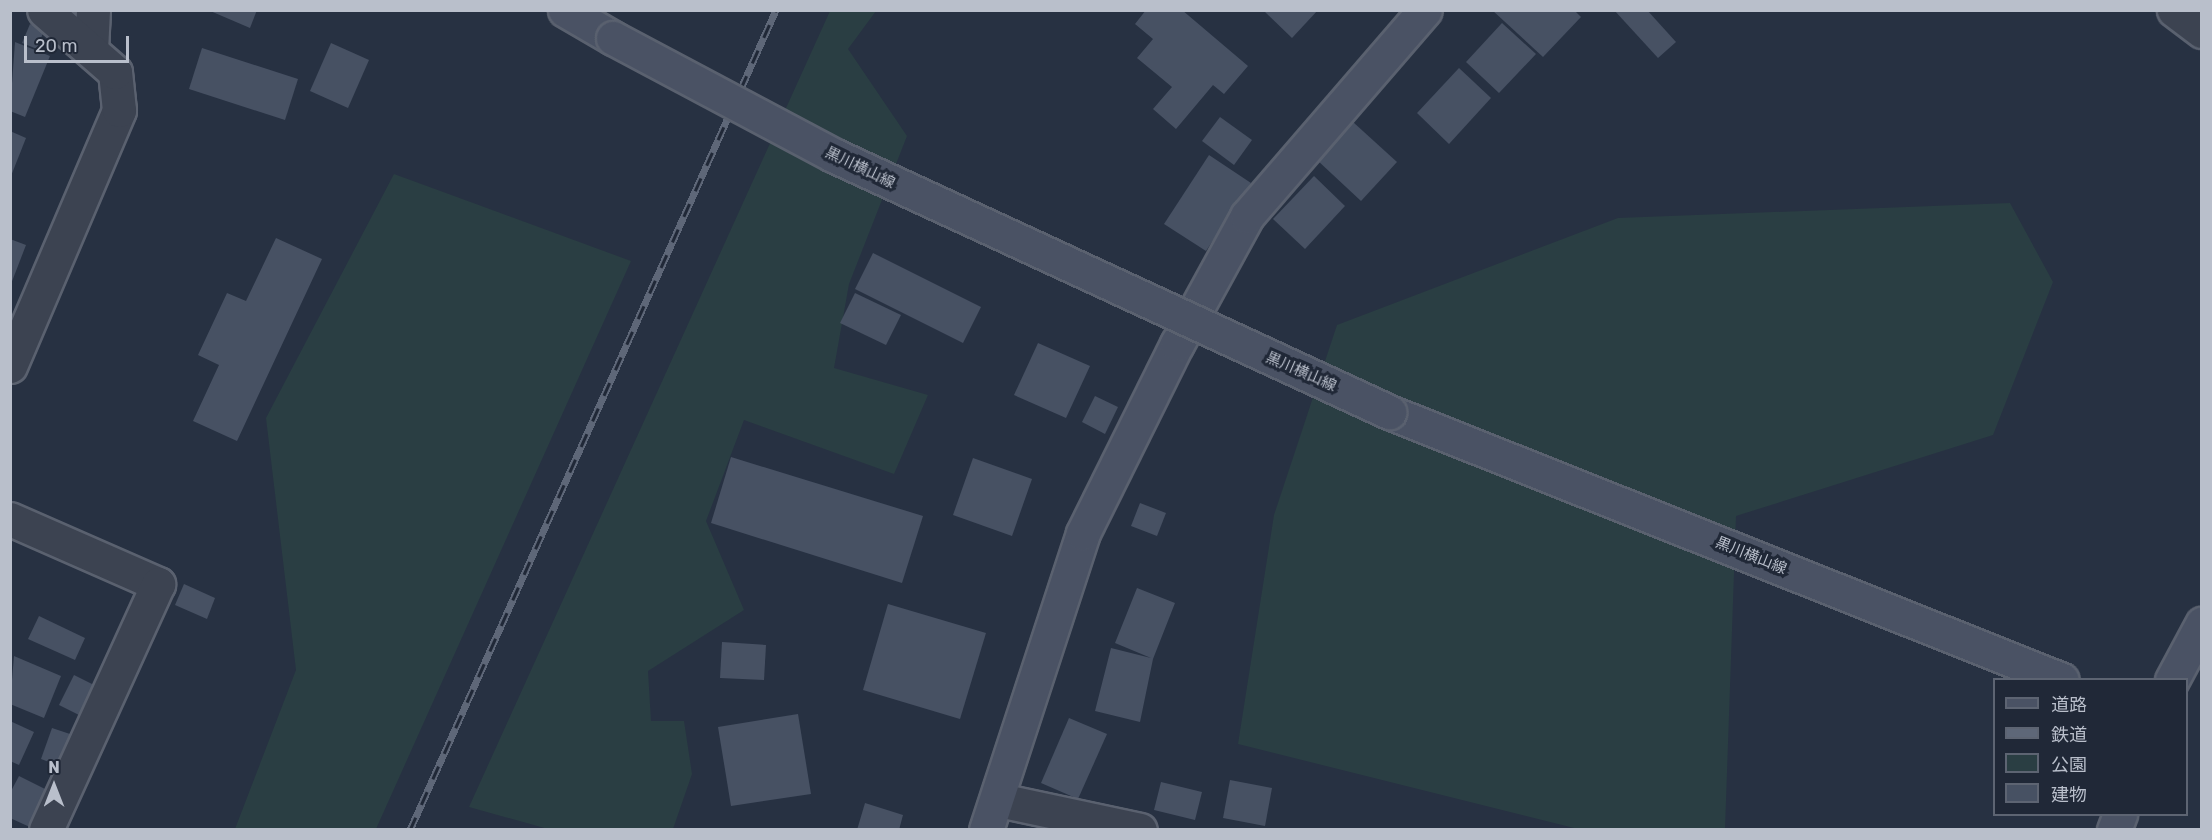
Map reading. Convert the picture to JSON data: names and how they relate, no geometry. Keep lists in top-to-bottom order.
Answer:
{
  "streets": {
    "main road": ["黒川横山線"]
  },
  "legend": [
    "道路",
    "鉄道",
    "公園",
    "建物"
  ],
  "scale_bar": "20 m",
  "north": "top"
}
